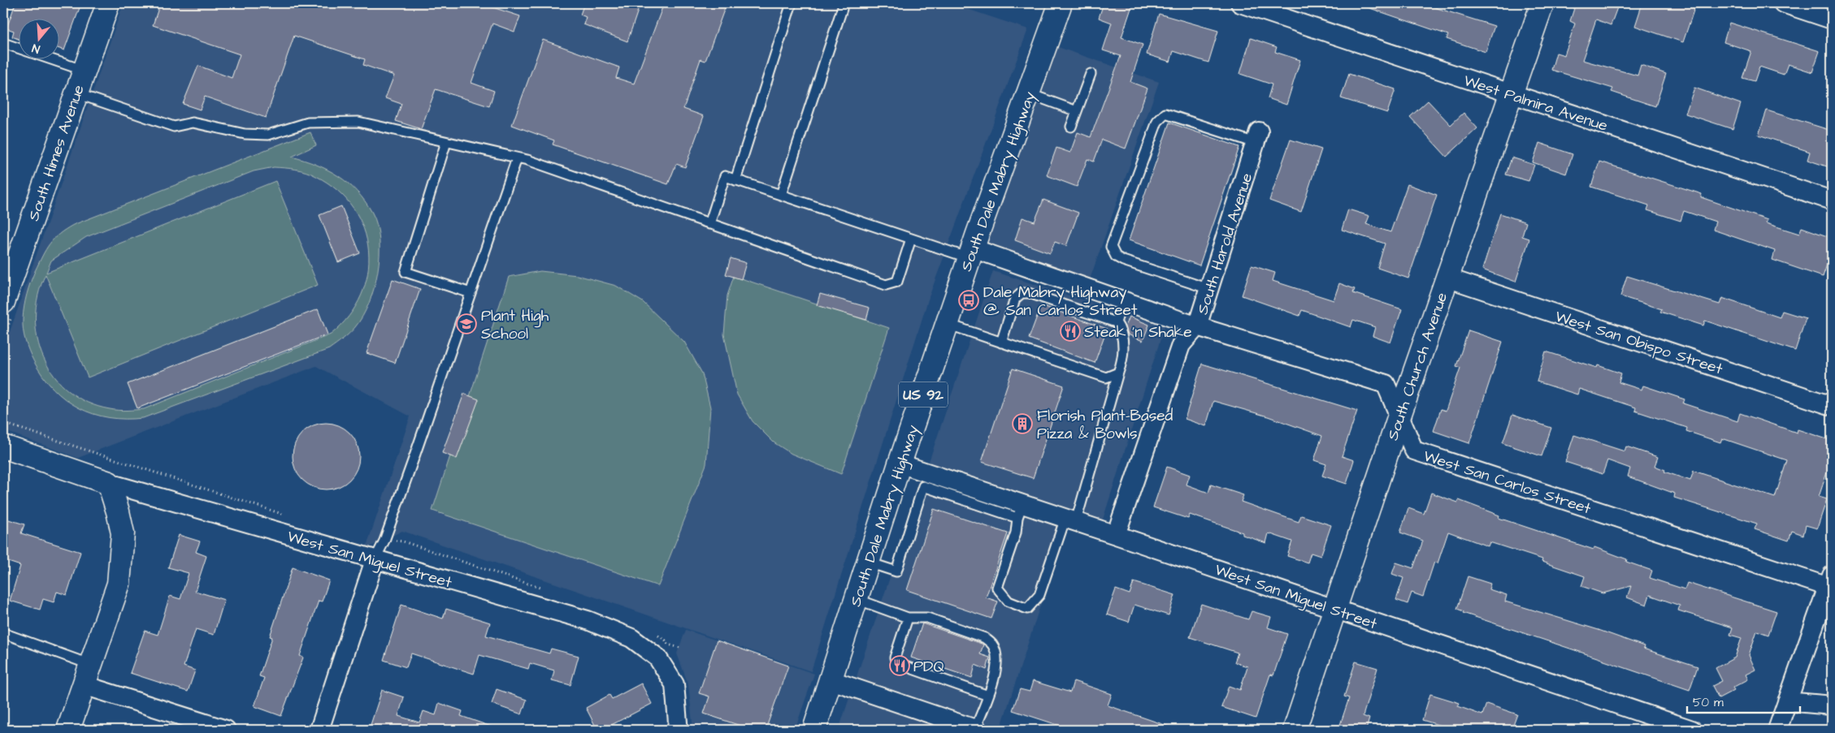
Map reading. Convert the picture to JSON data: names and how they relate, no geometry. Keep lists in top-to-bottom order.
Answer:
{
  "streets": {
    "street": [
      "West Palmira Avenue",
      "South Himes Avenue",
      "South Dale Mabry Highway",
      "South Harold Avenue",
      "West San Obispo Street",
      "South Church Avenue",
      "US 92",
      "West San Carlos Street",
      "West San Miguel Street"
    ]
  },
  "crossings": [
    ["West Palmira Avenue", "South Church Avenue"],
    ["South Dale Mabry Highway", "West San Carlos Street"],
    ["South Dale Mabry Highway", "West San Miguel Street"],
    ["South Harold Avenue", "West San Carlos Street"],
    ["South Harold Avenue", "West San Miguel Street"],
    ["West San Obispo Street", "South Church Avenue"],
    ["South Church Avenue", "West San Carlos Street"],
    ["South Church Avenue", "West San Miguel Street"]
  ],
  "places": {
    "bus stop": ["Dale Mabry Highway @ San Carlos Street"],
    "school or university": ["Plant High School"],
    "restaurant": ["Steak 'n Shake", "PDQ"],
    "building": ["Florish Plant-Based Pizza & Bowls"]
  },
  "scale_bar": "50 m",
  "north": "bottom"
}
